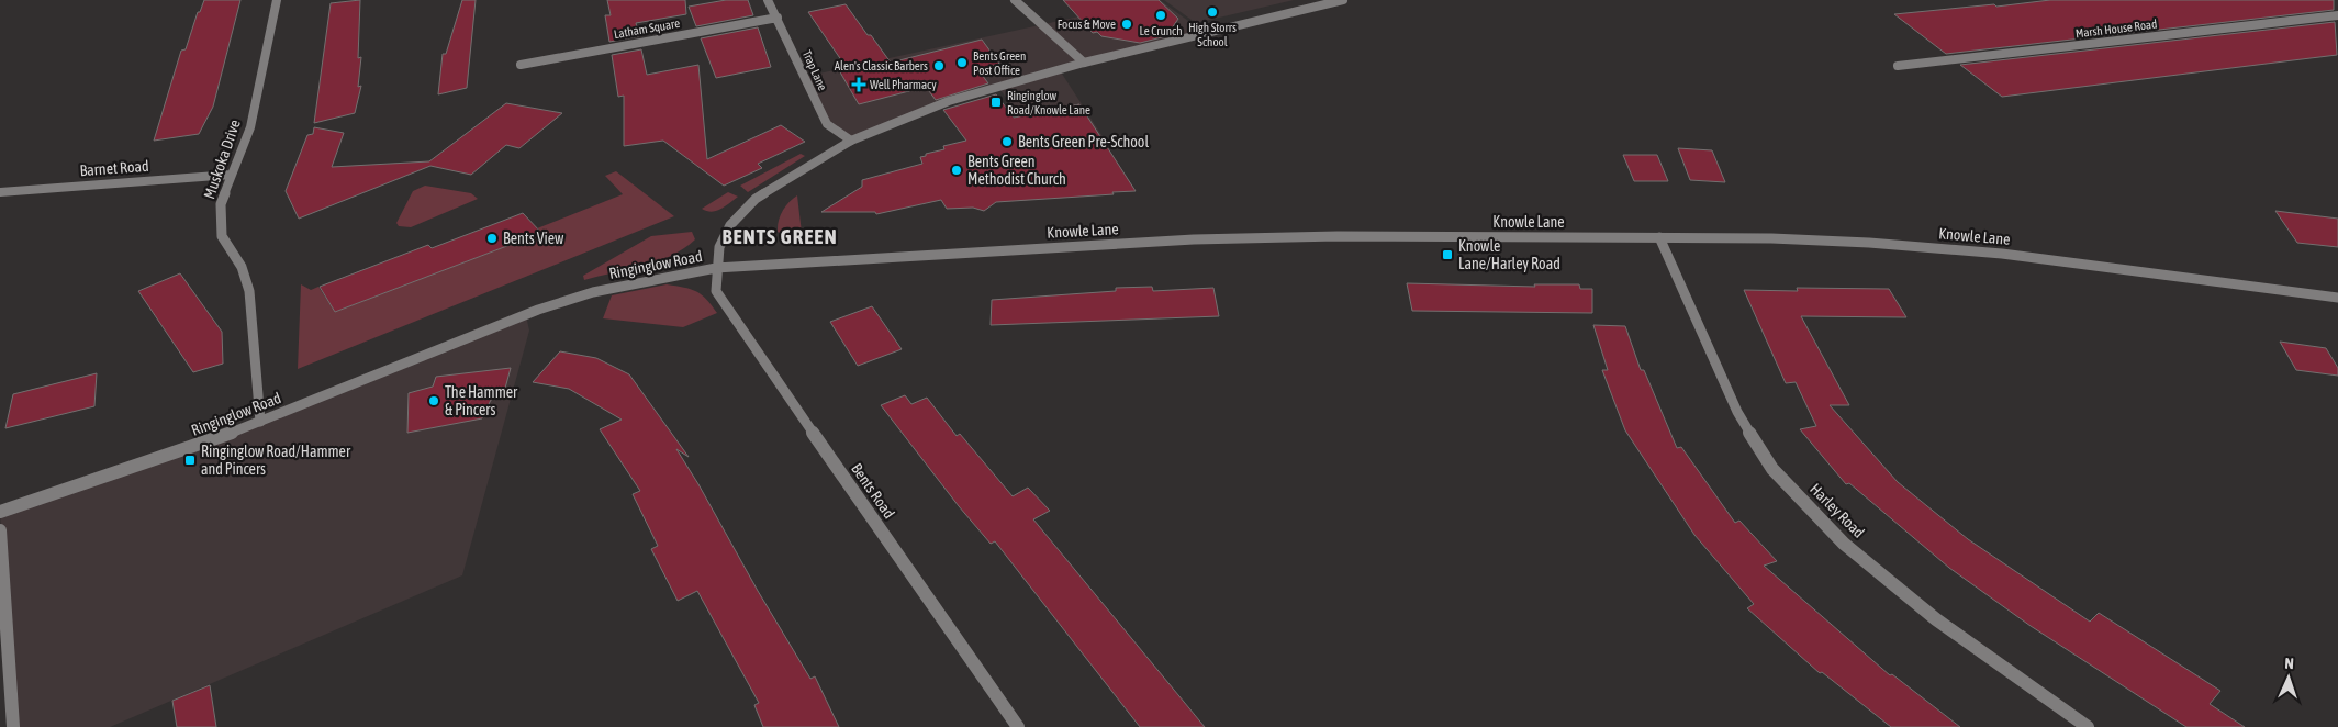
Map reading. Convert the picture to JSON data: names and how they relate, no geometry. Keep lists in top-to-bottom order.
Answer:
{
  "streets": {
    "street": [
      "Latham Square",
      "Marsh House Road",
      "Trap Lane",
      "Muskoka Drive",
      "Barnet Road",
      "Knowle Lane",
      "Ringinglow Road",
      "Bents Road",
      "Harley Road"
    ]
  },
  "crossings": [
    ["Latham Square", "Trap Lane"],
    ["Trap Lane", "Ringinglow Road"],
    ["Muskoka Drive", "Barnet Road"],
    ["Muskoka Drive", "Ringinglow Road"],
    ["Knowle Lane", "Ringinglow Road"],
    ["Knowle Lane", "Bents Road"],
    ["Knowle Lane", "Harley Road"],
    ["Ringinglow Road", "Bents Road"]
  ],
  "districts": ["BENTS GREEN"],
  "places": {
    "other": [
      "High Storrs School",
      "Le Crunch",
      "Focus & Move",
      "Bents Green Post Office",
      "Alen's Classic Barbers",
      "Bents Green Pre-School",
      "Bents Green Methodist Church",
      "Bents View",
      "The Hammer & Pincers"
    ],
    "health": ["Well Pharmacy"],
    "transit": ["Ringinglow Road/Knowle Lane", "Knowle Lane/Harley Road", "Ringinglow Road/Hammer and Pincers"]
  },
  "north": "top"
}
